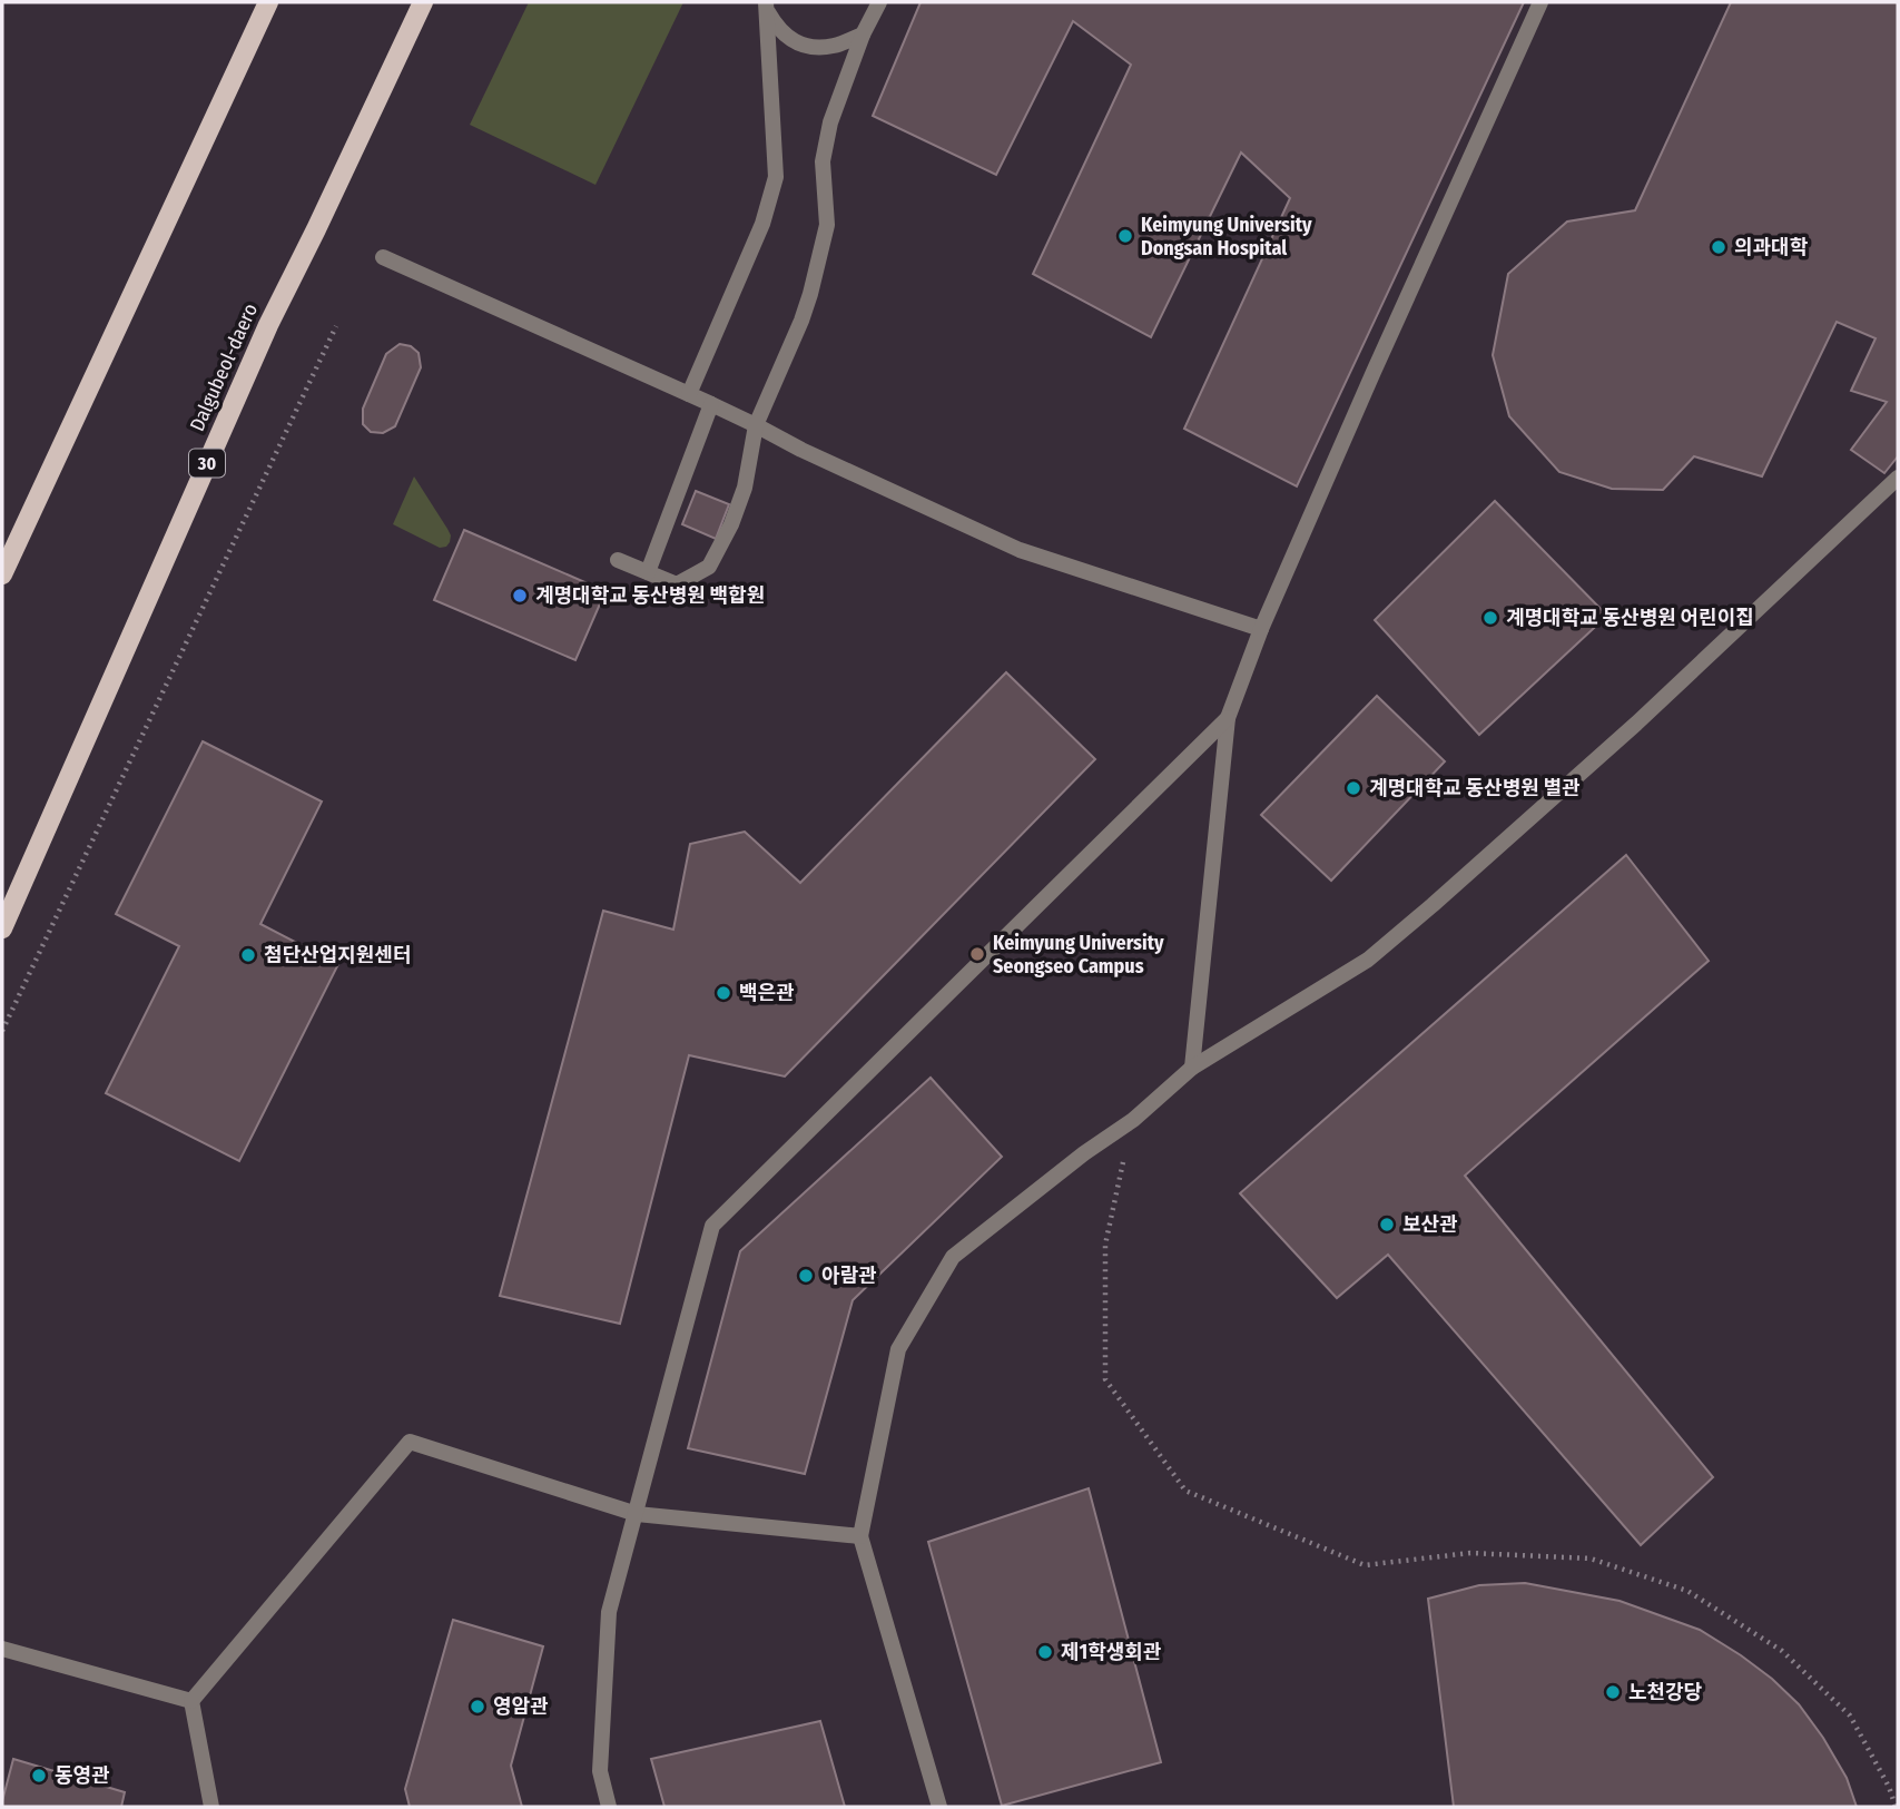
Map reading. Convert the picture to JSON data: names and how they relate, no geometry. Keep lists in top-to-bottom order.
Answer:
{
  "streets": {
    "main road": ["Dalgubeol-daero", "30"]
  },
  "places": [
    "Keimyung University Dongsan Hospital",
    "의과대학",
    "계명대학교 동산병원 백합원",
    "계명대학교 동산병원 어린이집",
    "계명대학교 동산병원 별관",
    "Keimyung University Seongseo Campus",
    "첨단산업지원센터",
    "백은관",
    "보산관",
    "아람관",
    "제1학생회관",
    "노천강당",
    "영암관",
    "동영관"
  ]
}
